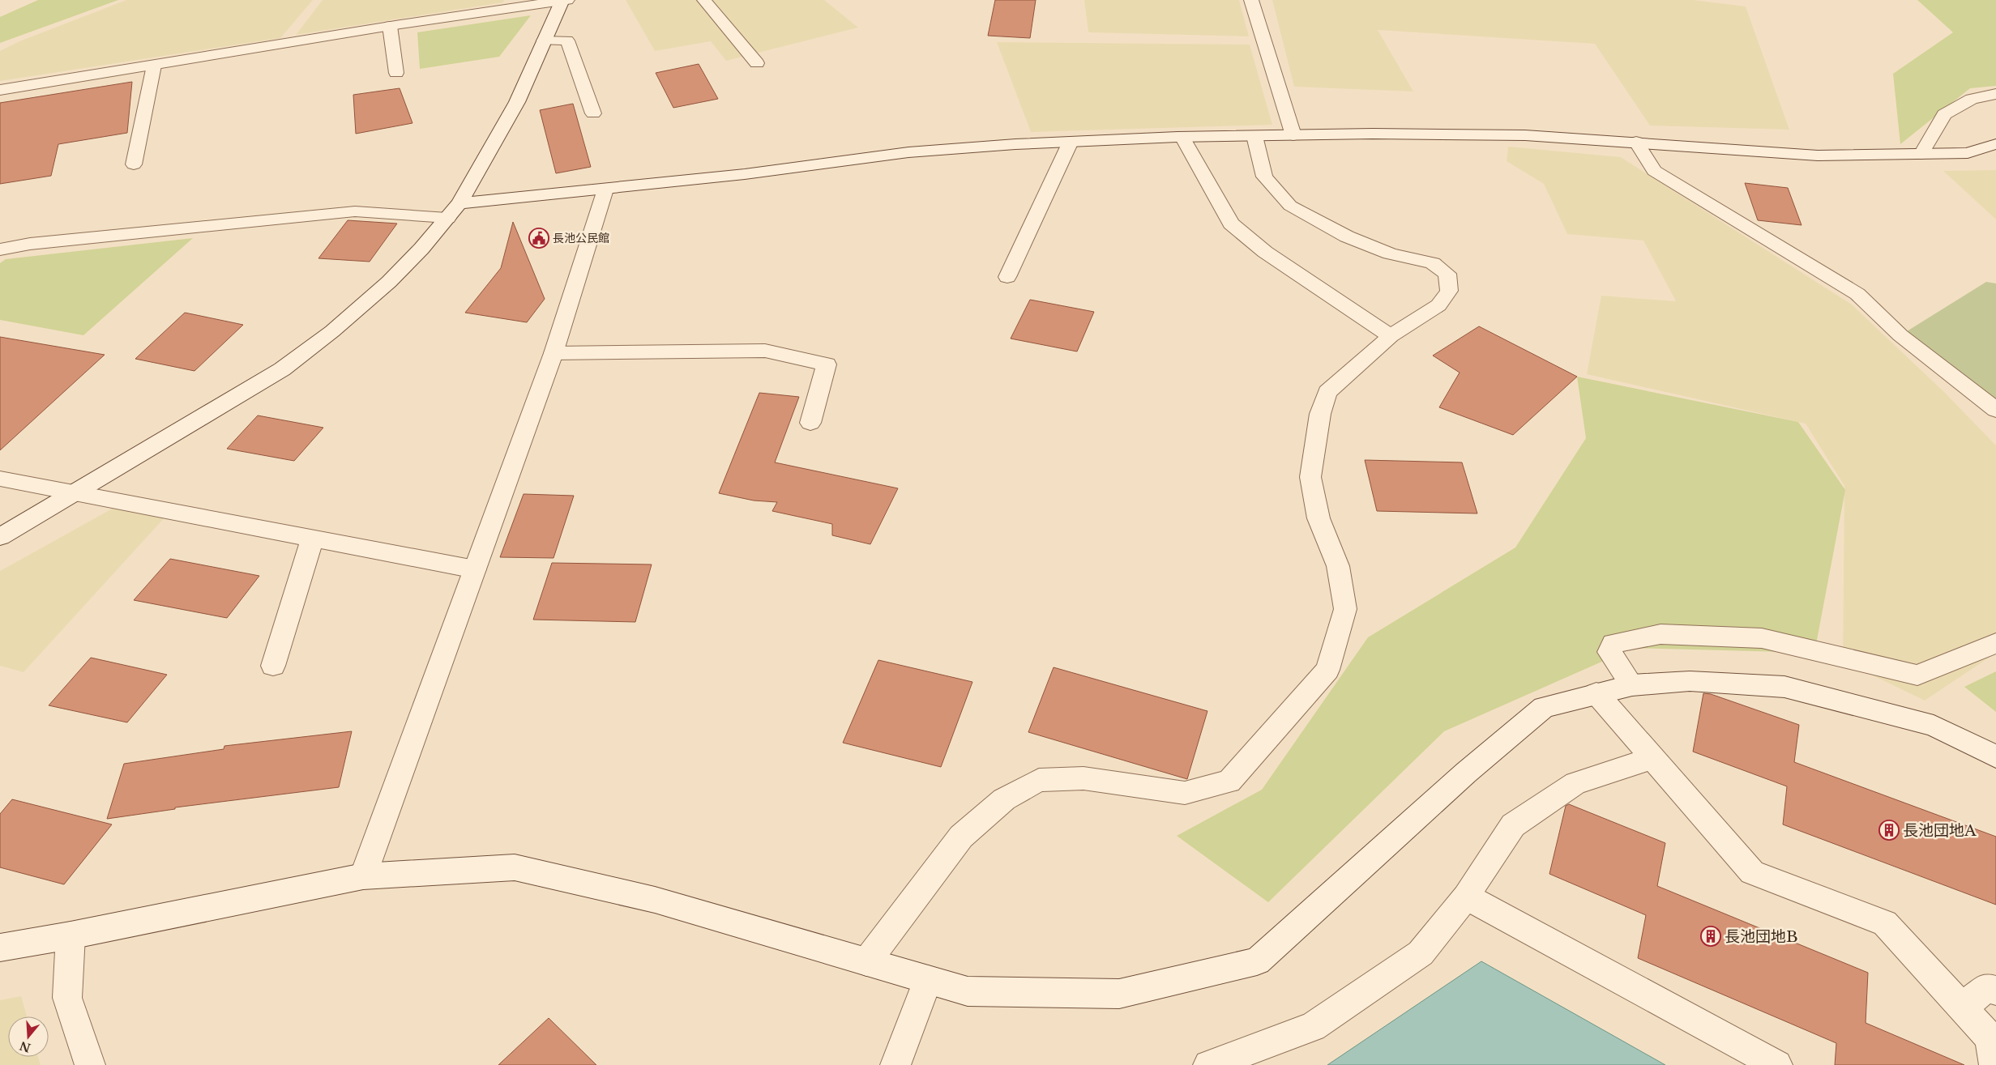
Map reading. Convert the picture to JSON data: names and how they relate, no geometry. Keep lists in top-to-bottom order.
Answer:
{
  "places": {
    "public building": ["長池公民館"],
    "building": ["長池団地A", "長池団地B"]
  },
  "north": "bottom"
}
